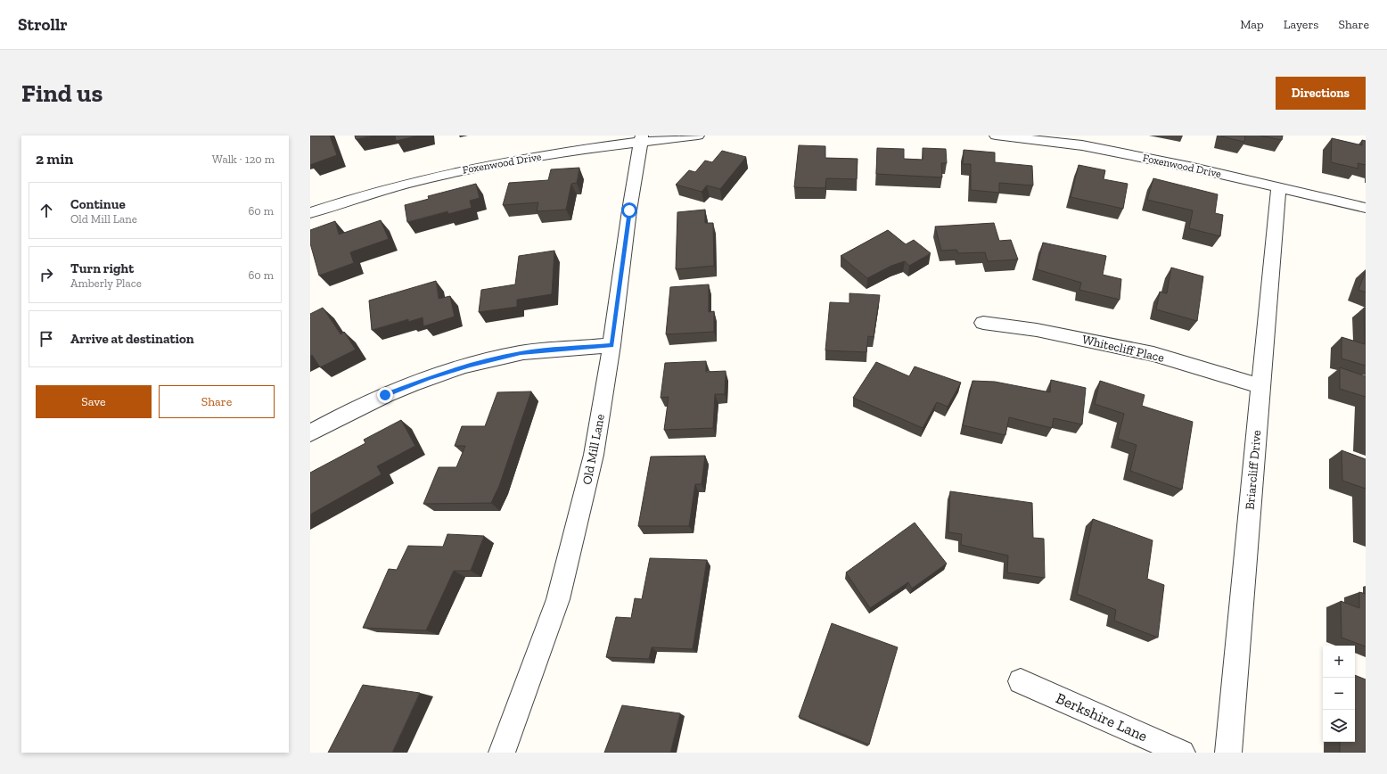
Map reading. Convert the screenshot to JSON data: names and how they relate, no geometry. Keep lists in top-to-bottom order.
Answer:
{
  "streets": {
    "street": [
      "Foxenwood Drive",
      "Whitecliff Place",
      "Old Mill Lane",
      "Briarcliff Drive",
      "Berkshire Lane"
    ]
  },
  "crossings": [
    ["Foxenwood Drive", "Old Mill Lane"],
    ["Foxenwood Drive", "Briarcliff Drive"],
    ["Whitecliff Place", "Briarcliff Drive"]
  ],
  "page": {
    "header": "Strollr",
    "nav": ["Map", "Layers", "Share"],
    "buttons": [
      "Directions",
      ["Save", "Share"]
    ],
    "title": "Find us",
    "heading": ["2 min", "Walk · 120 m"],
    "list": [
      ["Continue", "Old Mill Lane", "60 m"],
      ["Turn right", "Amberly Place", "60 m"],
      "Arrive at destination"
    ],
    "map_buttons": ["+", "−"]
  }
}
